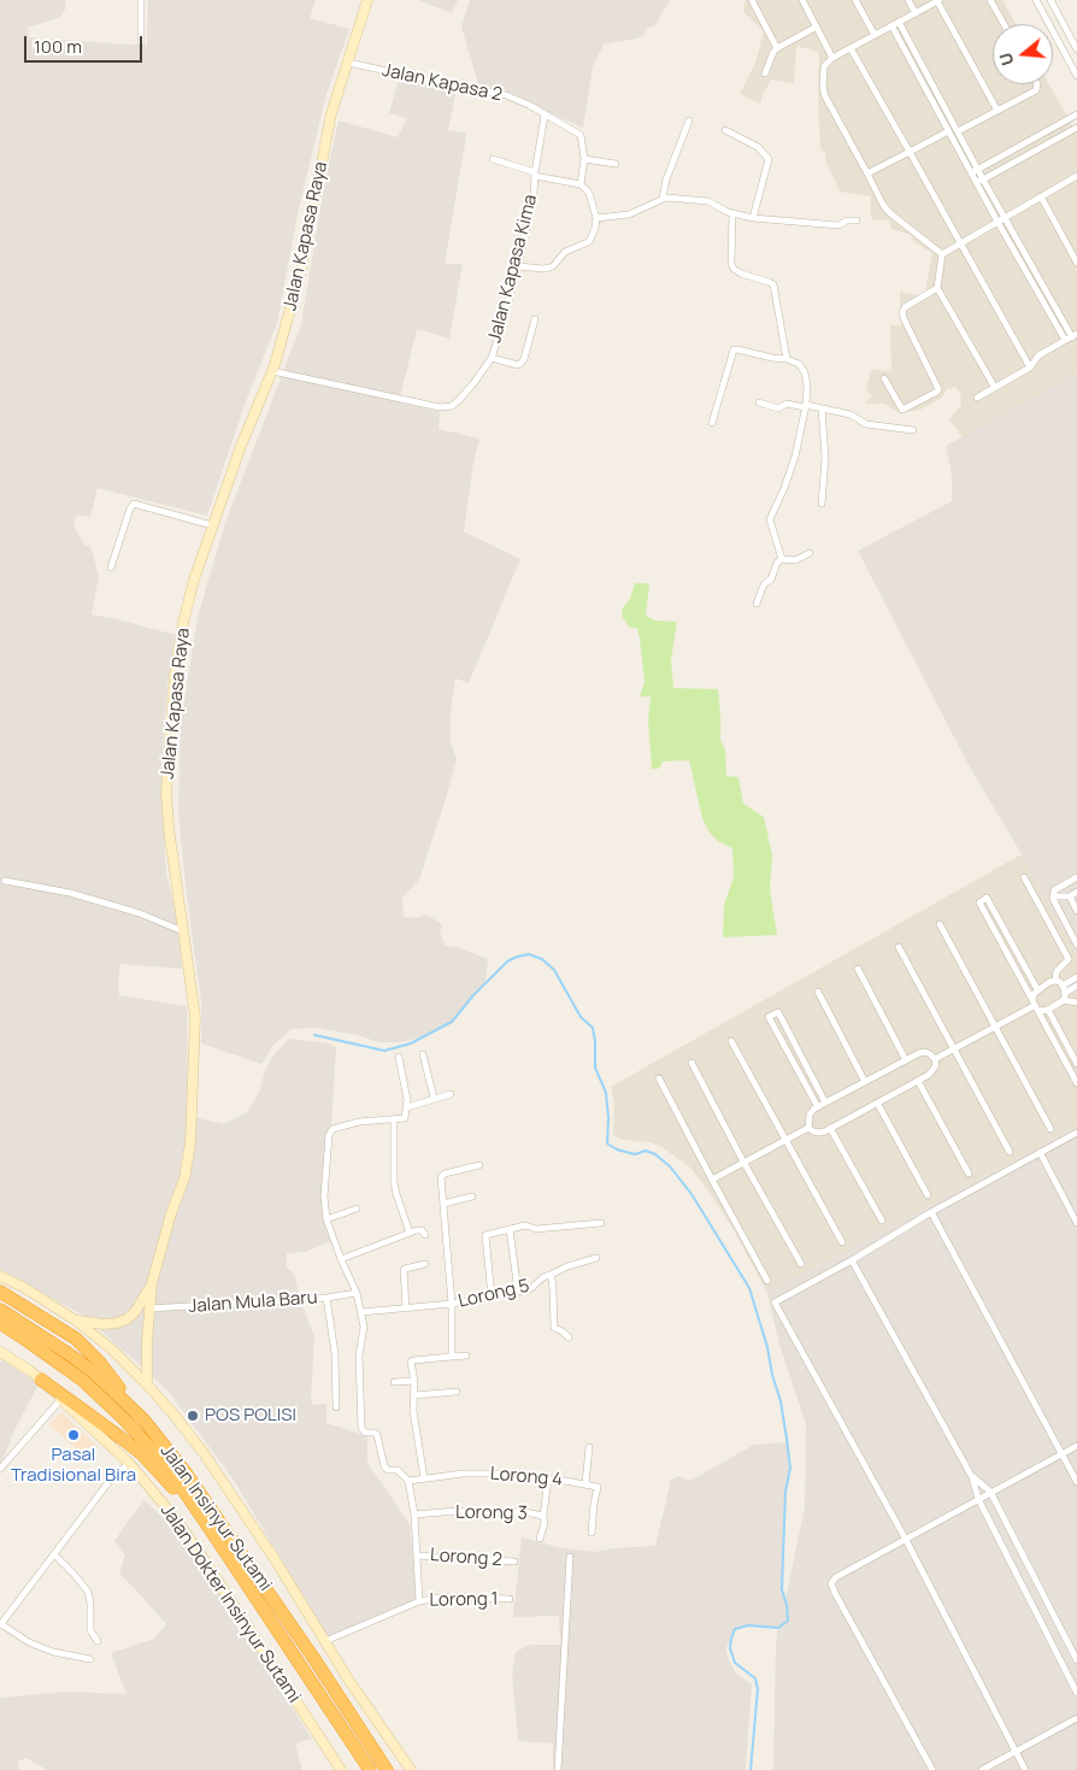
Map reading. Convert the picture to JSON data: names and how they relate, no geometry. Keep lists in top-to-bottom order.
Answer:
{
  "streets": {
    "highway": ["Jalan Insinyur Sutami"],
    "main road": ["Jalan Kapasa Raya", "Jalan Dokter Insinyur Sutami"],
    "street": [
      "Jalan Kapasa 2",
      "Jalan Kapasa Kima",
      "Lorong 5",
      "Jalan Mula Baru",
      "Lorong 4",
      "Lorong 3",
      "Lorong 2",
      "Lorong 1"
    ]
  },
  "crossings": [
    ["Jalan Kapasa 2", "Jalan Kapasa Raya"],
    ["Jalan Kapasa 2", "Jalan Kapasa Kima"],
    ["Jalan Kapasa Raya", "Jalan Kapasa Kima"],
    ["Jalan Kapasa Raya", "Jalan Mula Baru"]
  ],
  "places": ["POS POLISI", "Pasal Tradisional Bira"],
  "scale_bar": "100 m",
  "north": "left"
}
